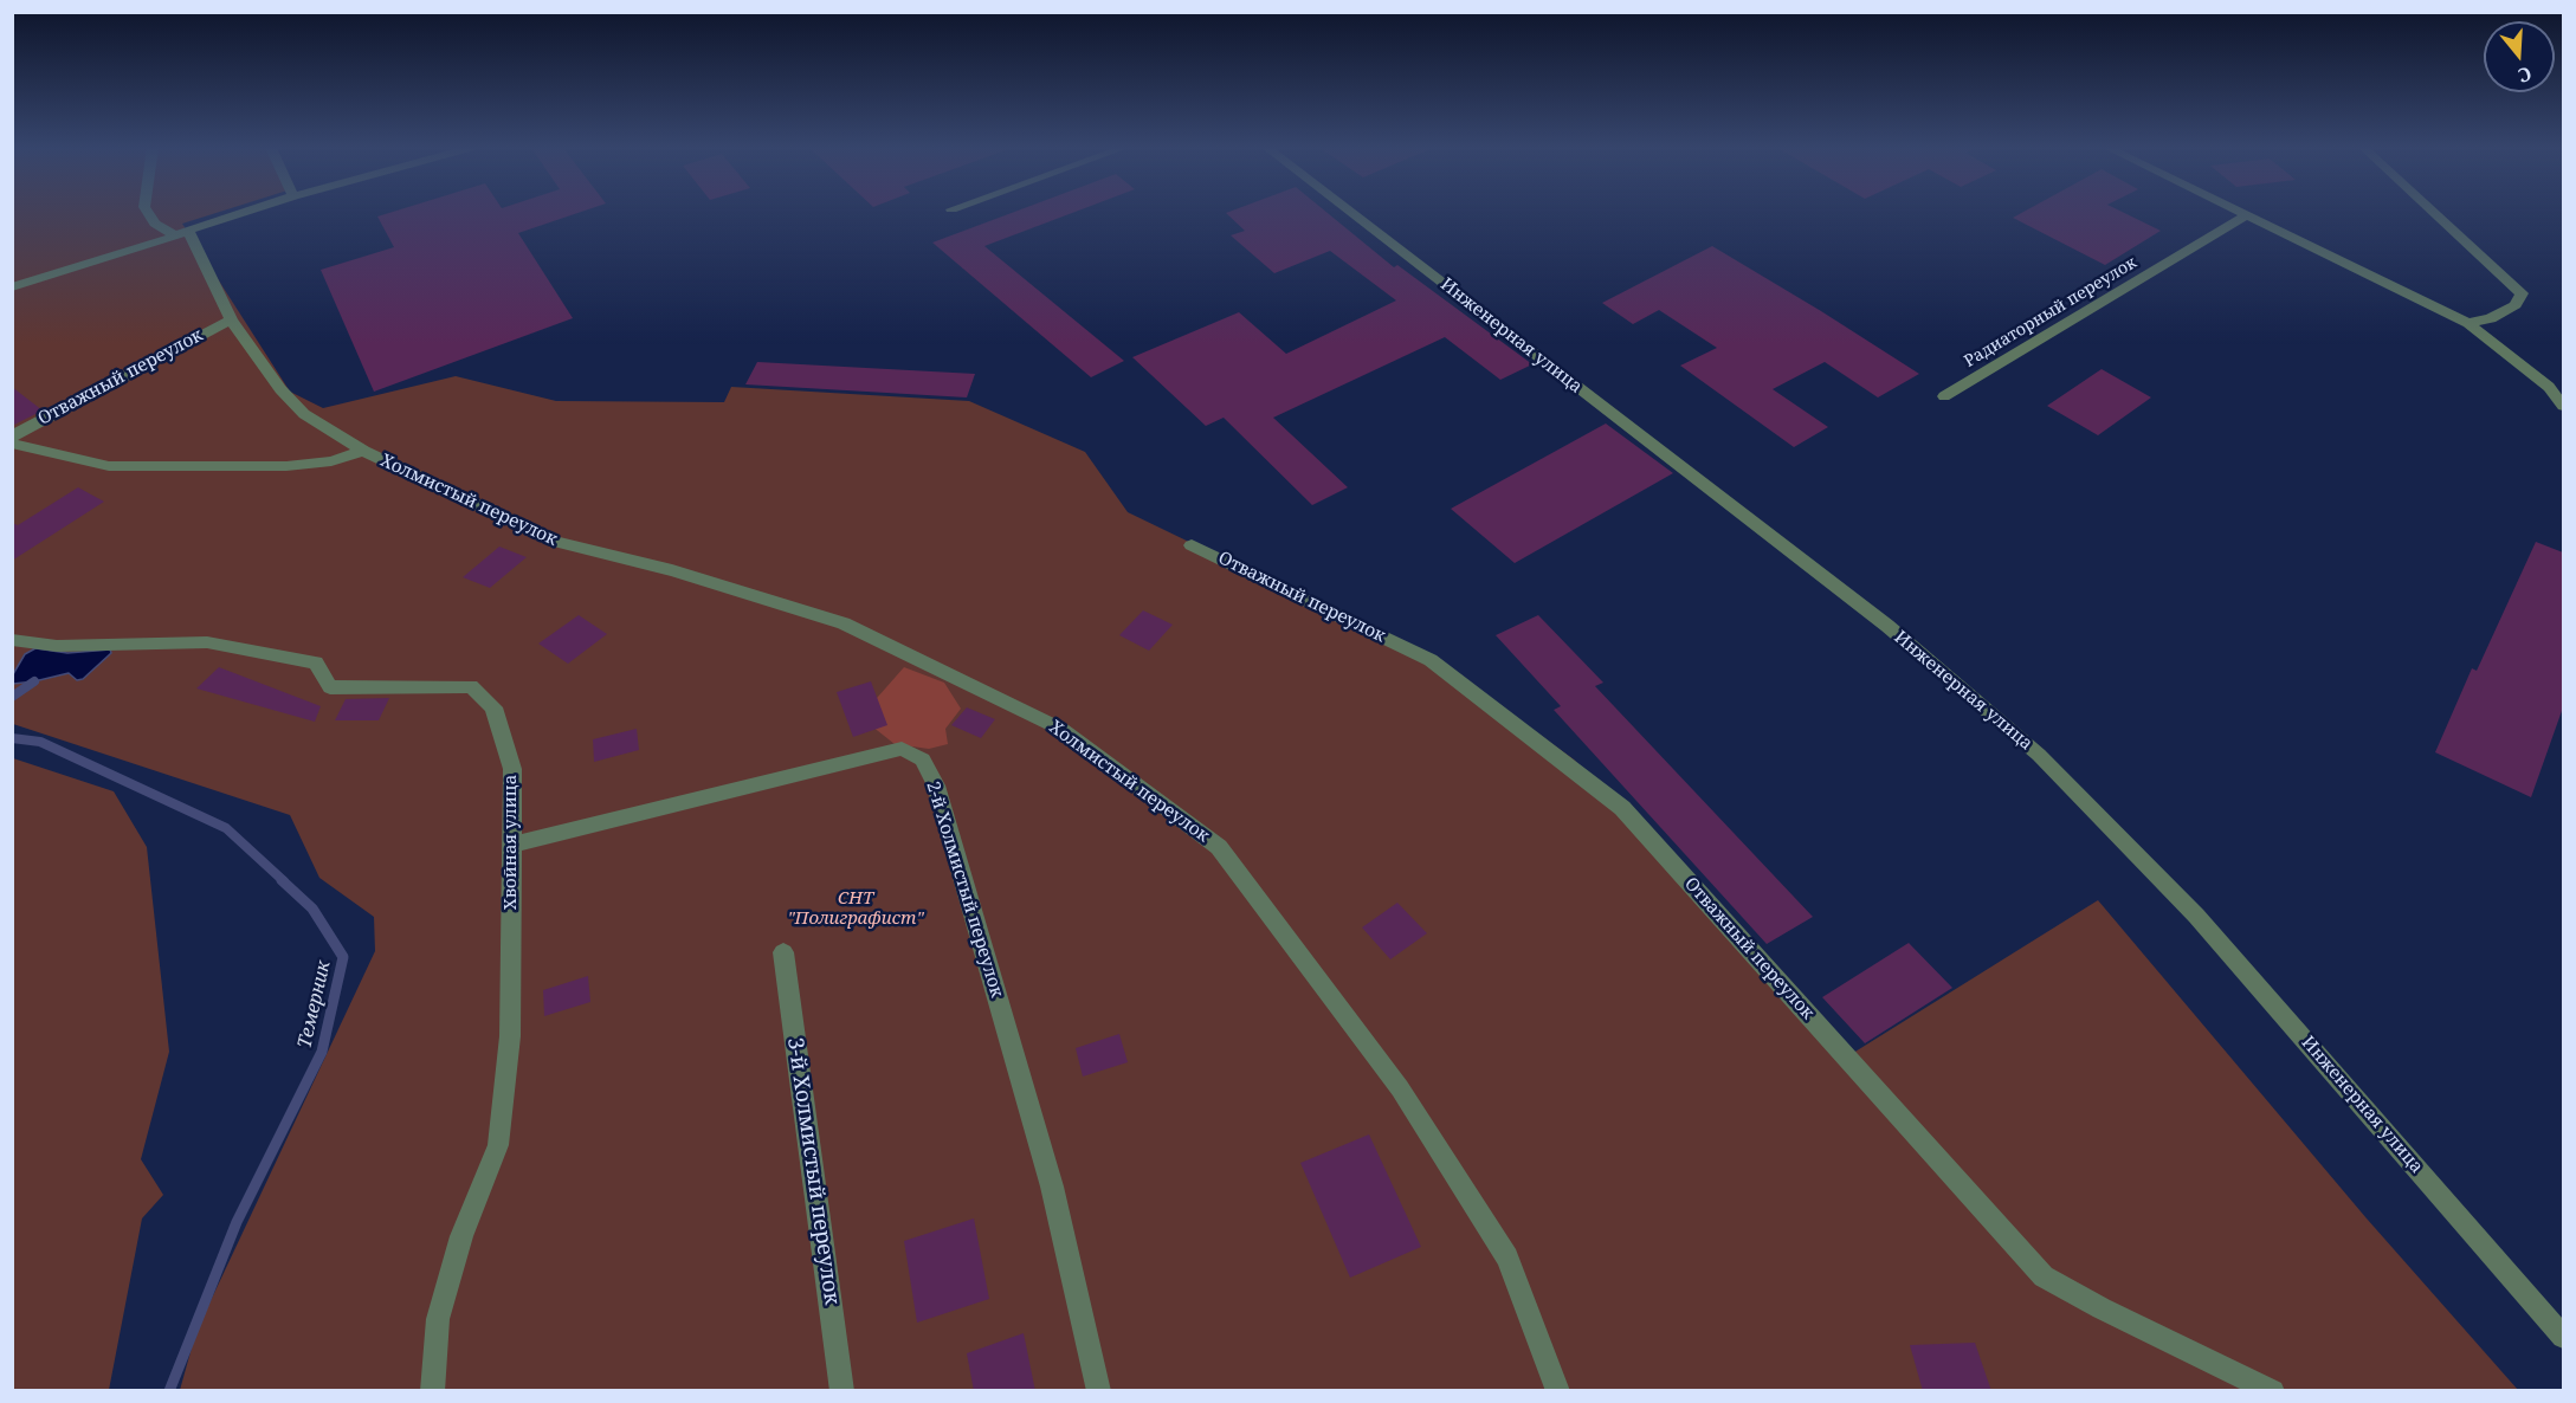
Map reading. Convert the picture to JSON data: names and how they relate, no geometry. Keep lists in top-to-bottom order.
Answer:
{
  "streets": {
    "street": [
      "Радиаторный переулок",
      "Инженерная улица",
      "Отважный переулок",
      "Холмистый переулок",
      "Хвойная улица",
      "2-й Холмистый переулок",
      "3-й Холмистый переулок"
    ]
  },
  "crossings": [
    ["Отважный переулок", "Холмистый переулок"],
    ["Хвойная улица", "2-й Холмистый переулок"]
  ],
  "water": ["Темерник"],
  "parks": ["СНТ \"Полиграфист\""],
  "north": "bottom"
}
